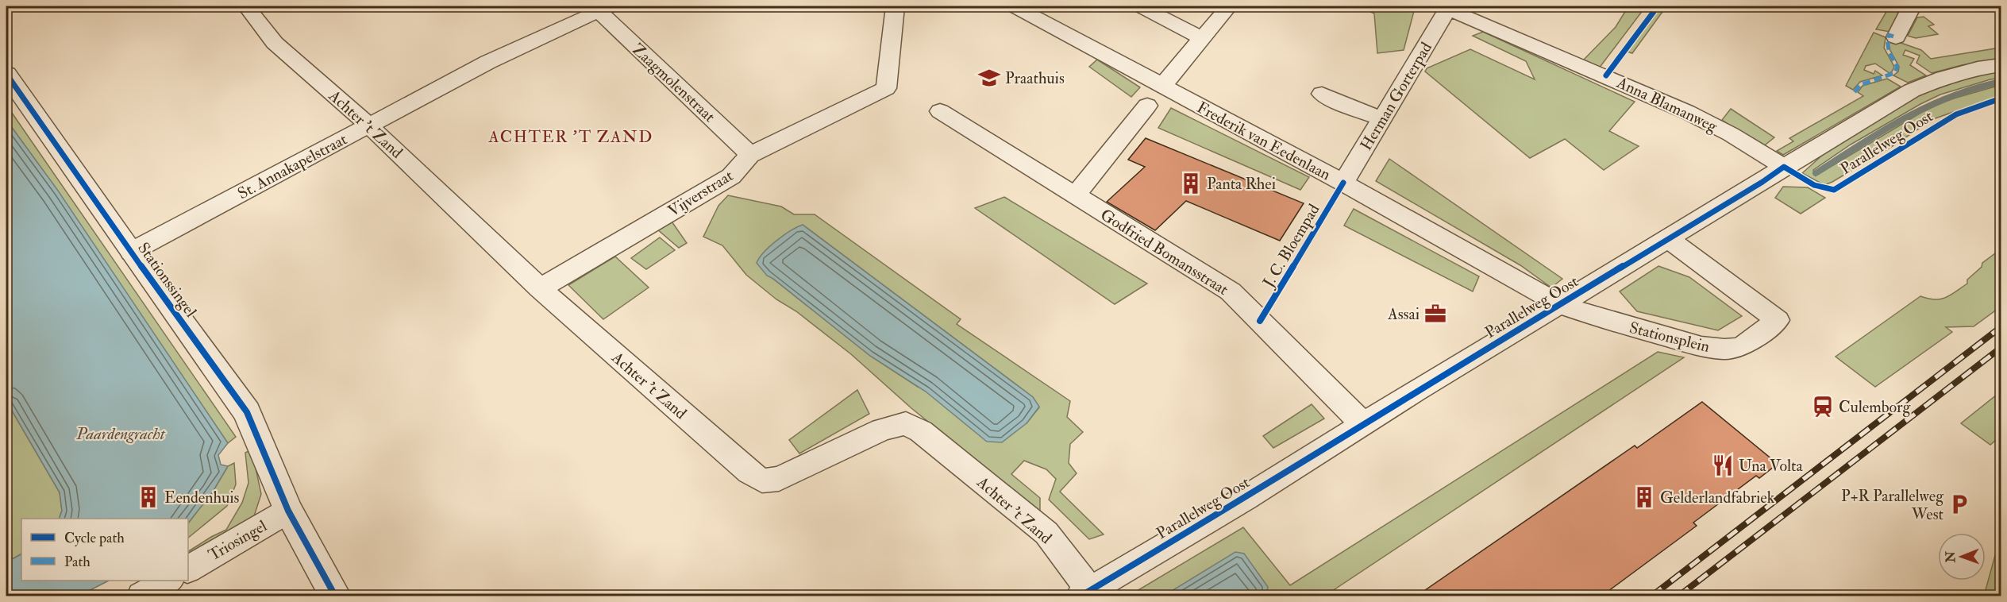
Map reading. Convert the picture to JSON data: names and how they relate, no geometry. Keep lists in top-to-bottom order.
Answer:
{
  "streets": {
    "street": [
      "Zaagmolenstraat",
      "Herman Gorterpad",
      "Anna Blamanweg",
      "Achter 't Zand",
      "Frederik van Eedenlaan",
      "Parallelweg Oost",
      "St. Annakapelstraat",
      "Vijverstraat",
      "Godfried Bomansstraat",
      "Stationssingel",
      "Stationsplein",
      "Triosingel"
    ],
    "cycle path": ["J. C. Bloempad"]
  },
  "crossings": [
    ["Zaagmolenstraat", "St. Annakapelstraat"],
    ["Zaagmolenstraat", "Vijverstraat"],
    ["Herman Gorterpad", "Anna Blamanweg"],
    ["Herman Gorterpad", "Frederik van Eedenlaan"],
    ["Anna Blamanweg", "Parallelweg Oost"],
    ["Achter 't Zand", "Parallelweg Oost"],
    ["Achter 't Zand", "St. Annakapelstraat"],
    ["Achter 't Zand", "Vijverstraat"],
    ["Frederik van Eedenlaan", "Parallelweg Oost"],
    ["Frederik van Eedenlaan", "Stationsplein"],
    ["Parallelweg Oost", "Godfried Bomansstraat"],
    ["Parallelweg Oost", "Stationsplein"],
    ["St. Annakapelstraat", "Stationssingel"],
    ["Stationssingel", "Triosingel"]
  ],
  "districts": ["ACHTER 'T ZAND"],
  "water": ["Paardengracht"],
  "places": {
    "school or university": ["Praathuis"],
    "building": ["Panta Rhei", "Eendenhuis", "Gelderlandfabriek"],
    "office": ["Assai"],
    "station": ["Culemborg"],
    "restaurant": ["Una Volta"],
    "parking": ["P+R Parallelweg West"]
  },
  "legend": ["Cycle path", "Path"],
  "north": "left"
}
